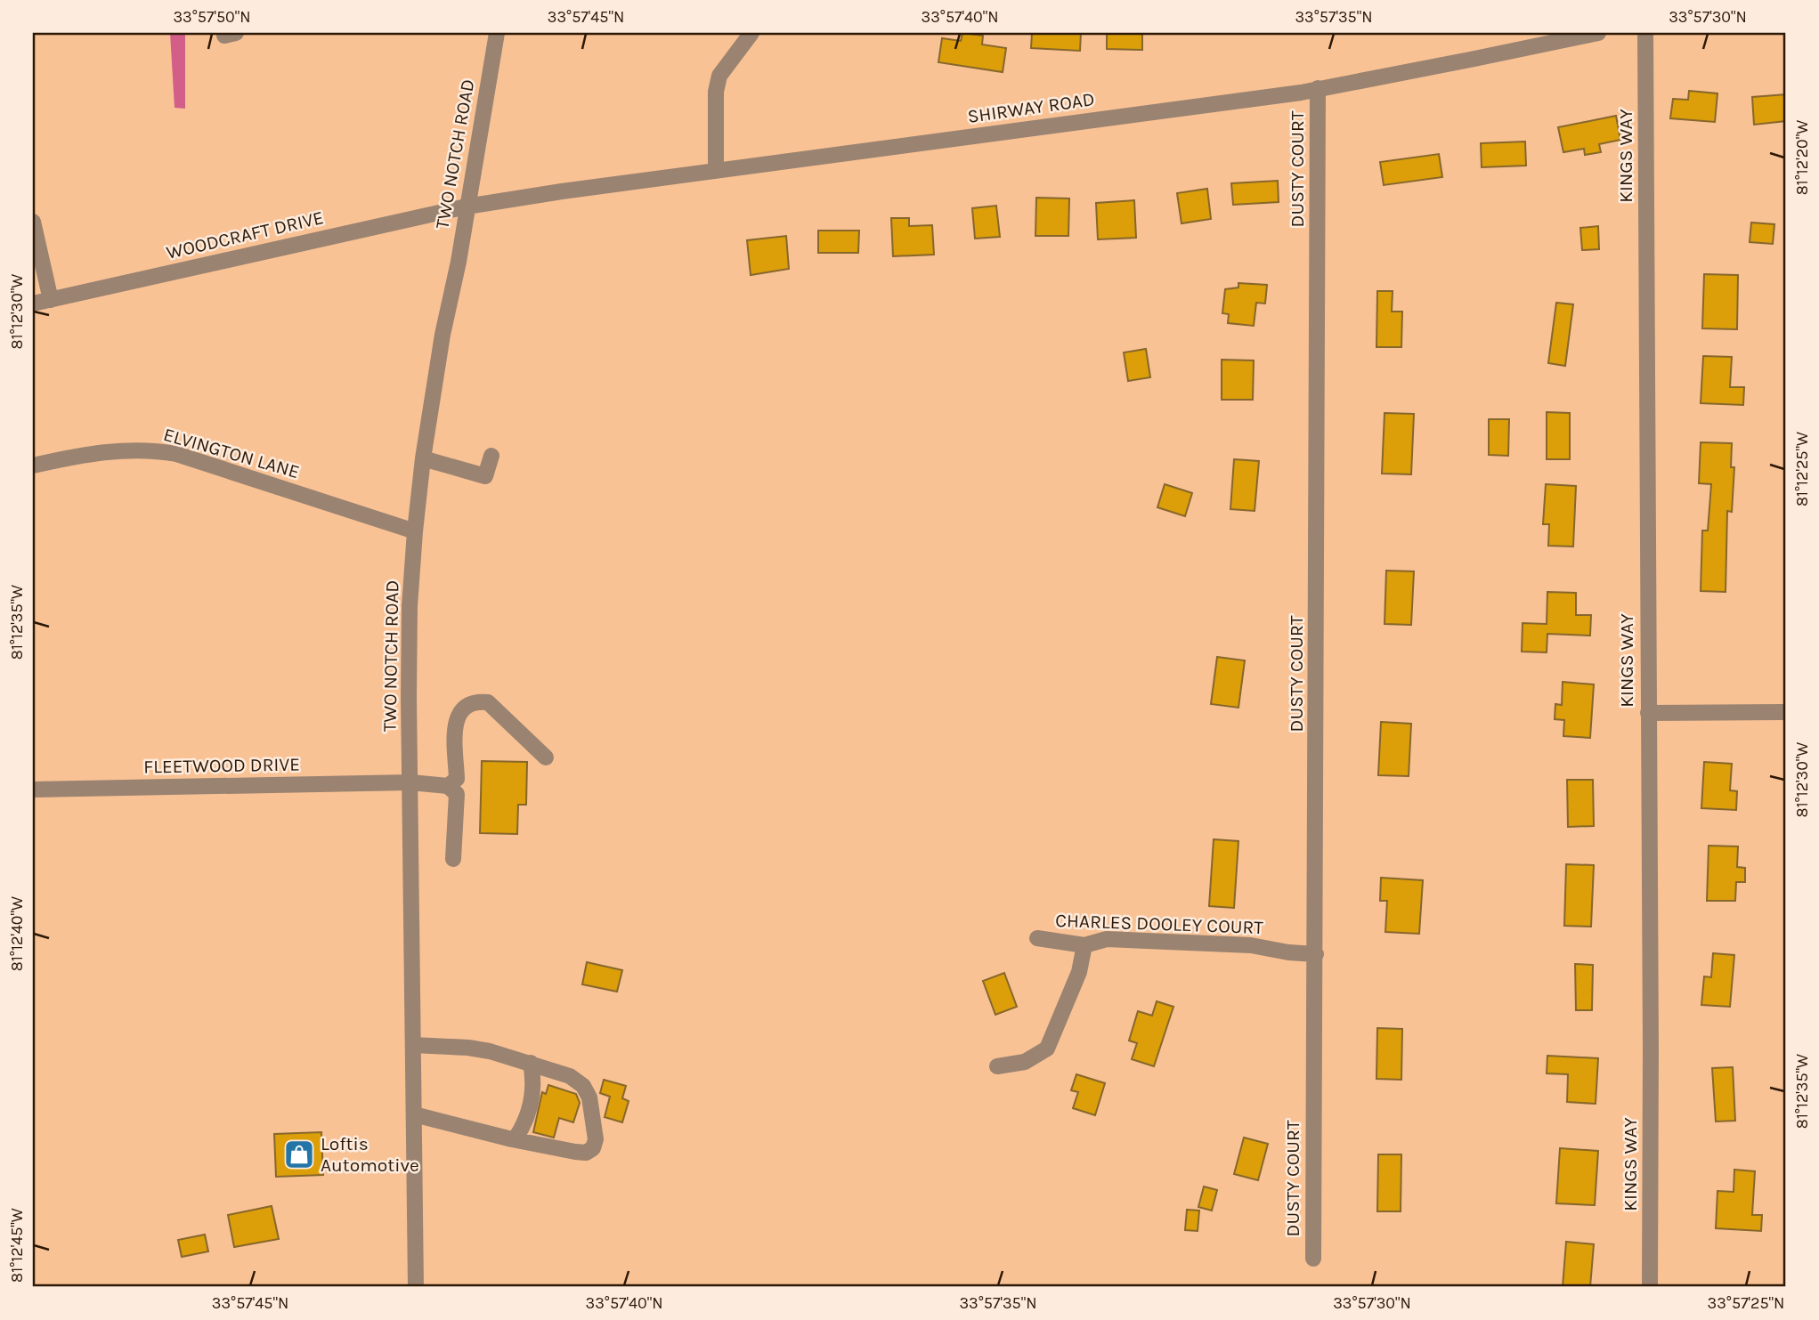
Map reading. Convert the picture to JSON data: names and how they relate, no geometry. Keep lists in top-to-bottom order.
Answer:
{
  "streets": {
    "street": [
      "SHIRWAY ROAD",
      "TWO NOTCH ROAD",
      "KINGS WAY",
      "DUSTY COURT",
      "WOODCRAFT DRIVE",
      "ELVINGTON LANE",
      "FLEETWOOD DRIVE",
      "CHARLES DOOLEY COURT"
    ]
  },
  "crossings": [
    ["SHIRWAY ROAD", "TWO NOTCH ROAD"],
    ["SHIRWAY ROAD", "DUSTY COURT"],
    ["SHIRWAY ROAD", "WOODCRAFT DRIVE"],
    ["TWO NOTCH ROAD", "WOODCRAFT DRIVE"],
    ["TWO NOTCH ROAD", "ELVINGTON LANE"],
    ["TWO NOTCH ROAD", "FLEETWOOD DRIVE"],
    ["DUSTY COURT", "CHARLES DOOLEY COURT"]
  ],
  "places": {
    "shop": ["Loftis Automotive"]
  },
  "coordinates": [
    "33°57'50\"N",
    "33°57'45\"N",
    "33°57'40\"N",
    "33°57'35\"N",
    "33°57'30\"N",
    "81°12'20\"W",
    "81°12'30\"W",
    "81°12'25\"W",
    "81°12'35\"W",
    "81°12'40\"W",
    "81°12'45\"W",
    "33°57'25\"N"
  ]
}
